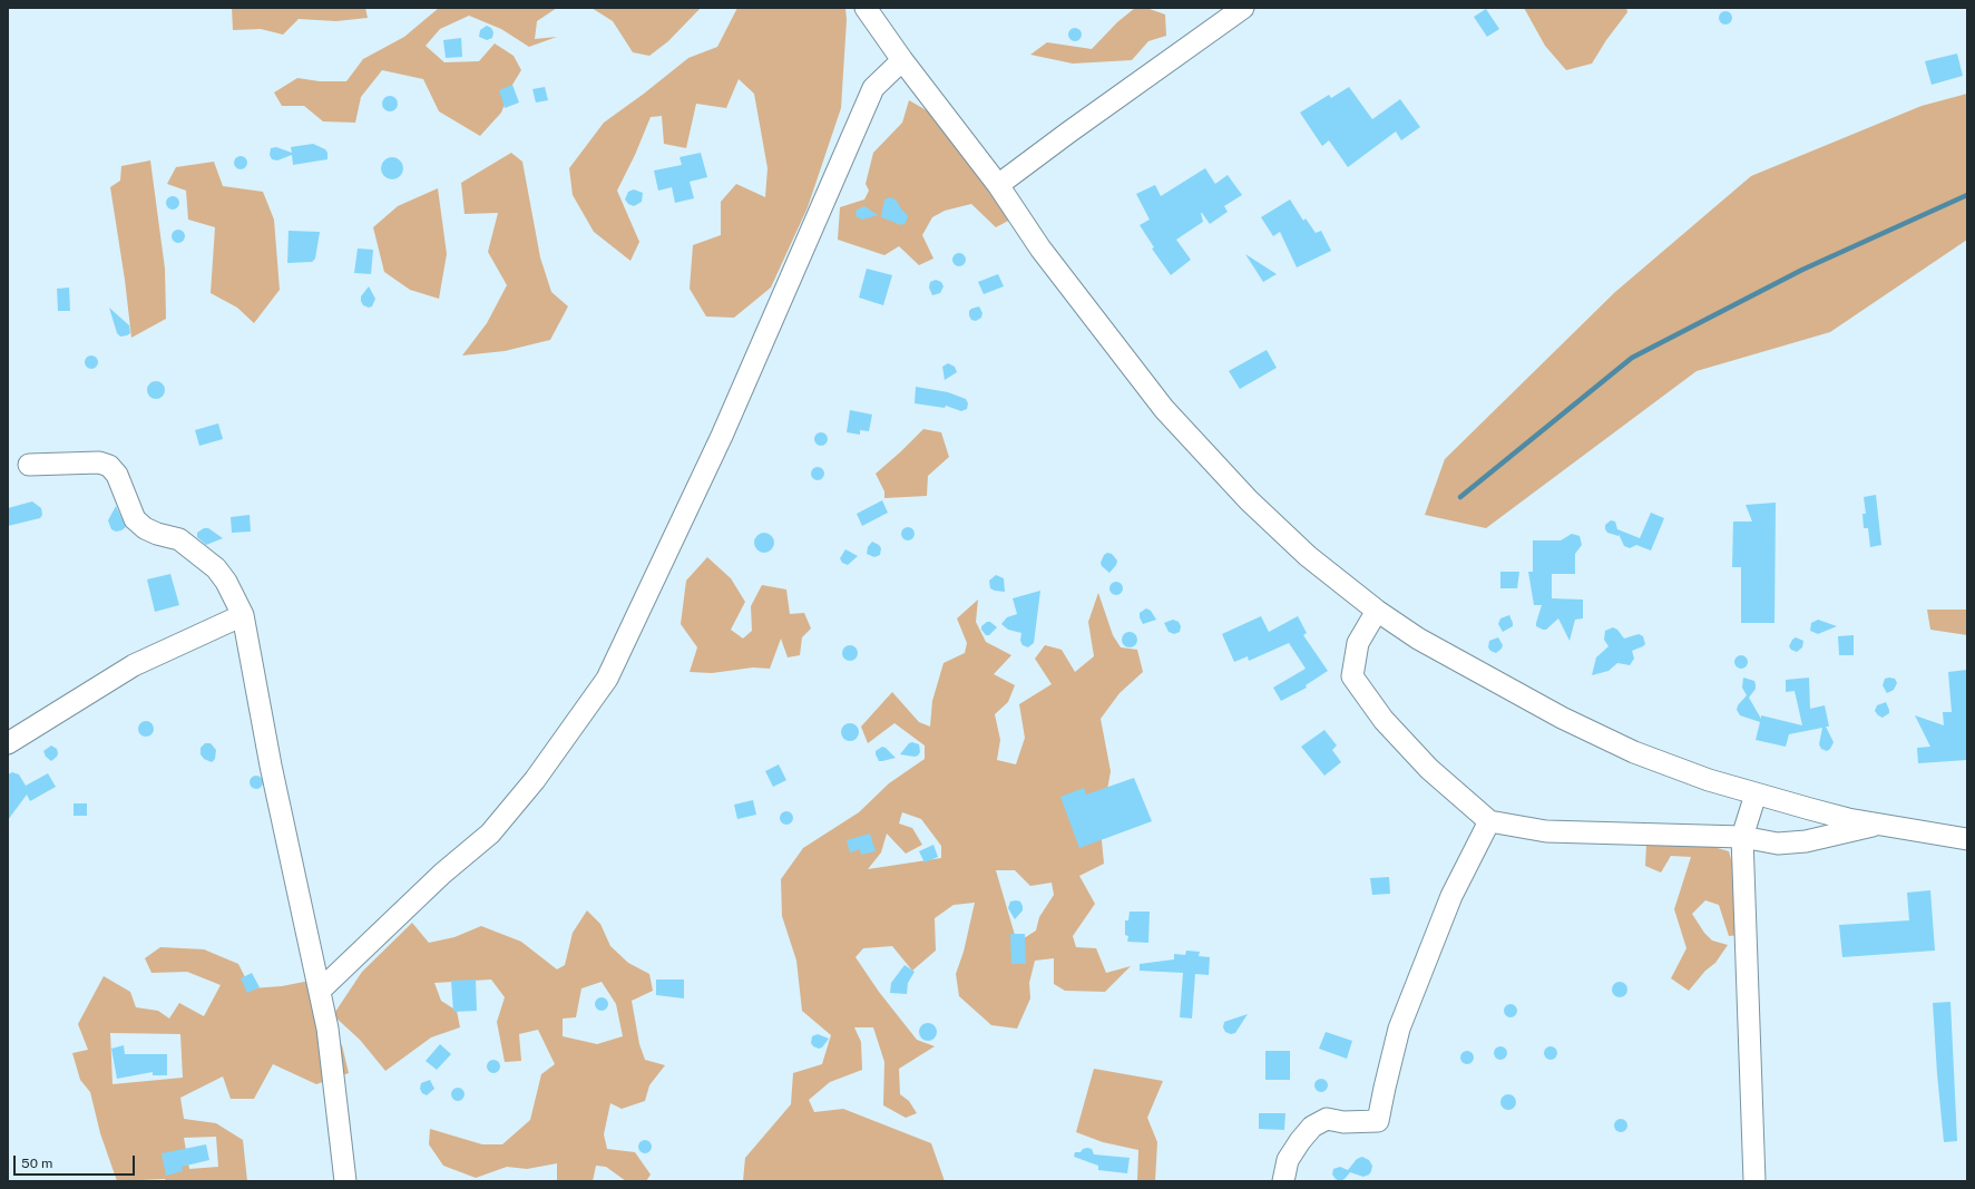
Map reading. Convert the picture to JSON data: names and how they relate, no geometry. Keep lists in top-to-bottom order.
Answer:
{
  "scale_bar": "50 m"
}
